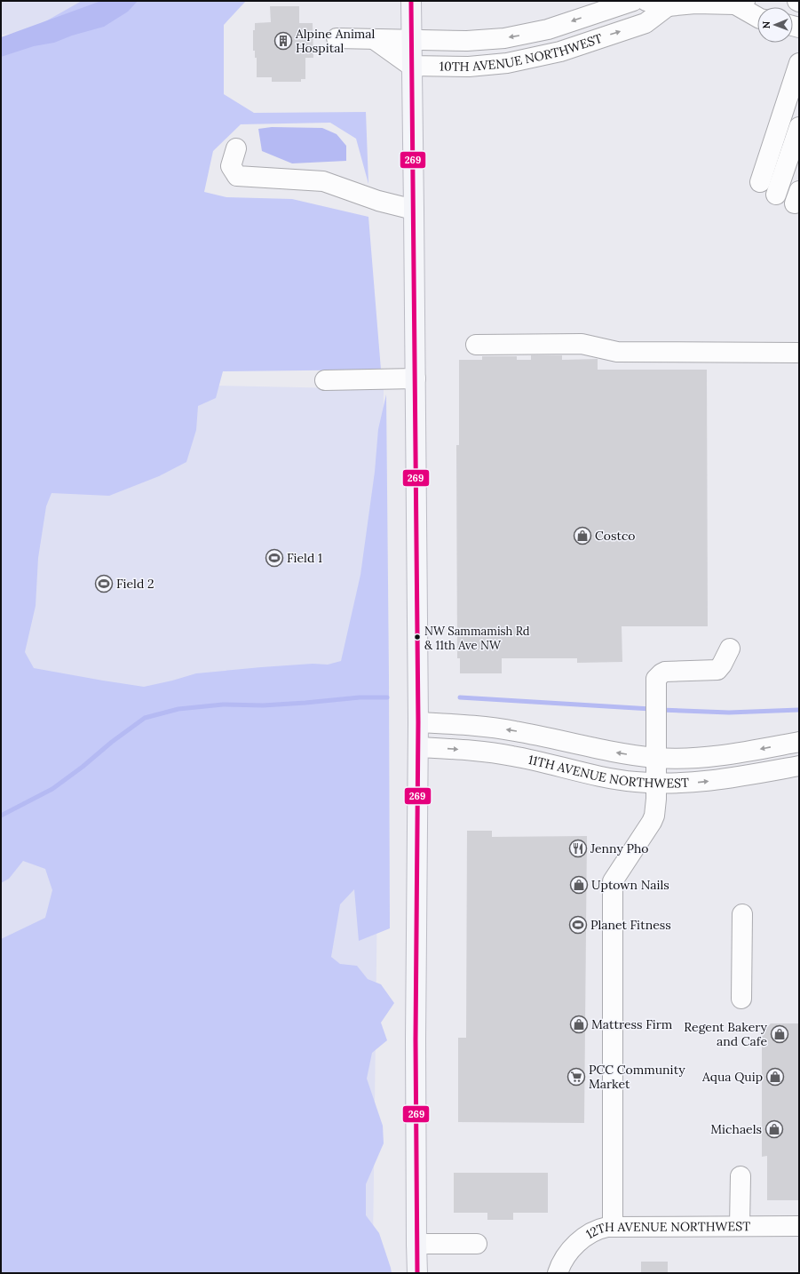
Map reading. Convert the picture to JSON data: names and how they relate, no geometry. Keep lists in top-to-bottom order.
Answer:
{
  "streets": {
    "street": ["10TH AVENUE NORTHWEST", "11TH AVENUE NORTHWEST", "12TH AVENUE NORTHWEST"]
  },
  "places": {
    "building": ["Alpine Animal Hospital"],
    "shop": [
      "Costco",
      "Uptown Nails",
      "Mattress Firm",
      "Regent Bakery and Cafe",
      "Aqua Quip",
      "Michaels"
    ],
    "sports": ["Field 1", "Field 2", "Planet Fitness"],
    "other": ["NW Sammamish Rd & 11th Ave NW"],
    "restaurant": ["Jenny Pho"],
    "supermarket": ["PCC Community Market"]
  },
  "lines": ["transit line 269"],
  "north": "left"
}
